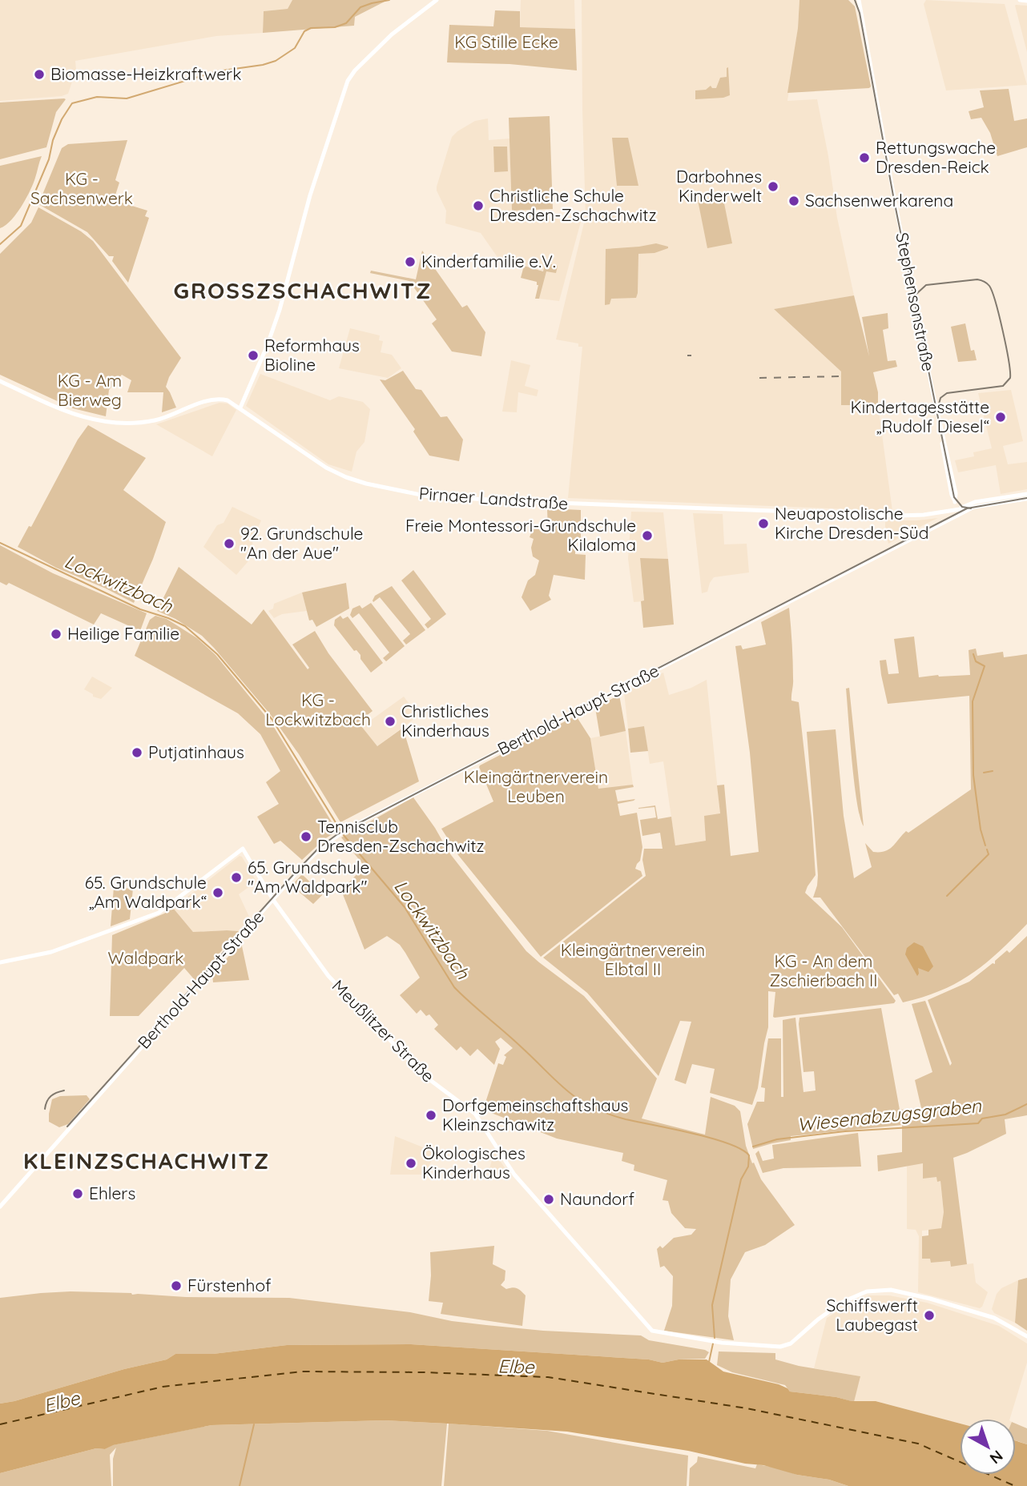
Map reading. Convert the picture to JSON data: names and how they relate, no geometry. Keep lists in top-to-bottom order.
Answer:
{
  "streets": {
    "street": [
      "Stephensonstraße",
      "Pirnaer Landstraße",
      "Berthold-Haupt-Straße",
      "Meußlitzer Straße"
    ]
  },
  "crossings": [
    ["Stephensonstraße", "Pirnaer Landstraße"],
    ["Stephensonstraße", "Berthold-Haupt-Straße"],
    ["Pirnaer Landstraße", "Berthold-Haupt-Straße"],
    ["Berthold-Haupt-Straße", "Meußlitzer Straße"]
  ],
  "districts": ["GROSSZSCHACHWITZ", "KLEINZSCHACHWITZ"],
  "water": ["Lockwitzbach", "Wiesenabzugsgraben", "Elbe"],
  "parks": [
    "KG Stille Ecke",
    "KG - Sachsenwerk",
    "KG - Am Bierweg",
    "KG - Lockwitzbach",
    "Kleingärtnerverein Leuben",
    "Kleingärtnerverein Elbtal II",
    "Waldpark",
    "KG - An dem Zschierbach II"
  ],
  "places": [
    "Biomasse-Heizkraftwerk",
    "Rettungswache Dresden-Reick",
    "Darbohnes Kinderwelt",
    "Sachsenwerkarena",
    "Christliche Schule Dresden-Zschachwitz",
    "Kinderfamilie e.V.",
    "Reformhaus Bioline",
    "Kindertagesstätte „Rudolf Diesel“",
    "Neuapostolische Kirche Dresden-Süd",
    "Freie Montessori-Grundschule Kilaloma",
    "92. Grundschule \"An der Aue\"",
    "Heilige Familie",
    "Christliches Kinderhaus",
    "Putjatinhaus",
    "Tennisclub Dresden-Zschachwitz",
    "65. Grundschule \"Am Waldpark\"",
    "65. Grundschule „Am Waldpark“",
    "Dorfgemeinschaftshaus Kleinzschawitz",
    "Ökologisches Kinderhaus",
    "Ehlers",
    "Naundorf",
    "Fürstenhof",
    "Schiffswerft Laubegast"
  ],
  "north": "bottom right"
}
